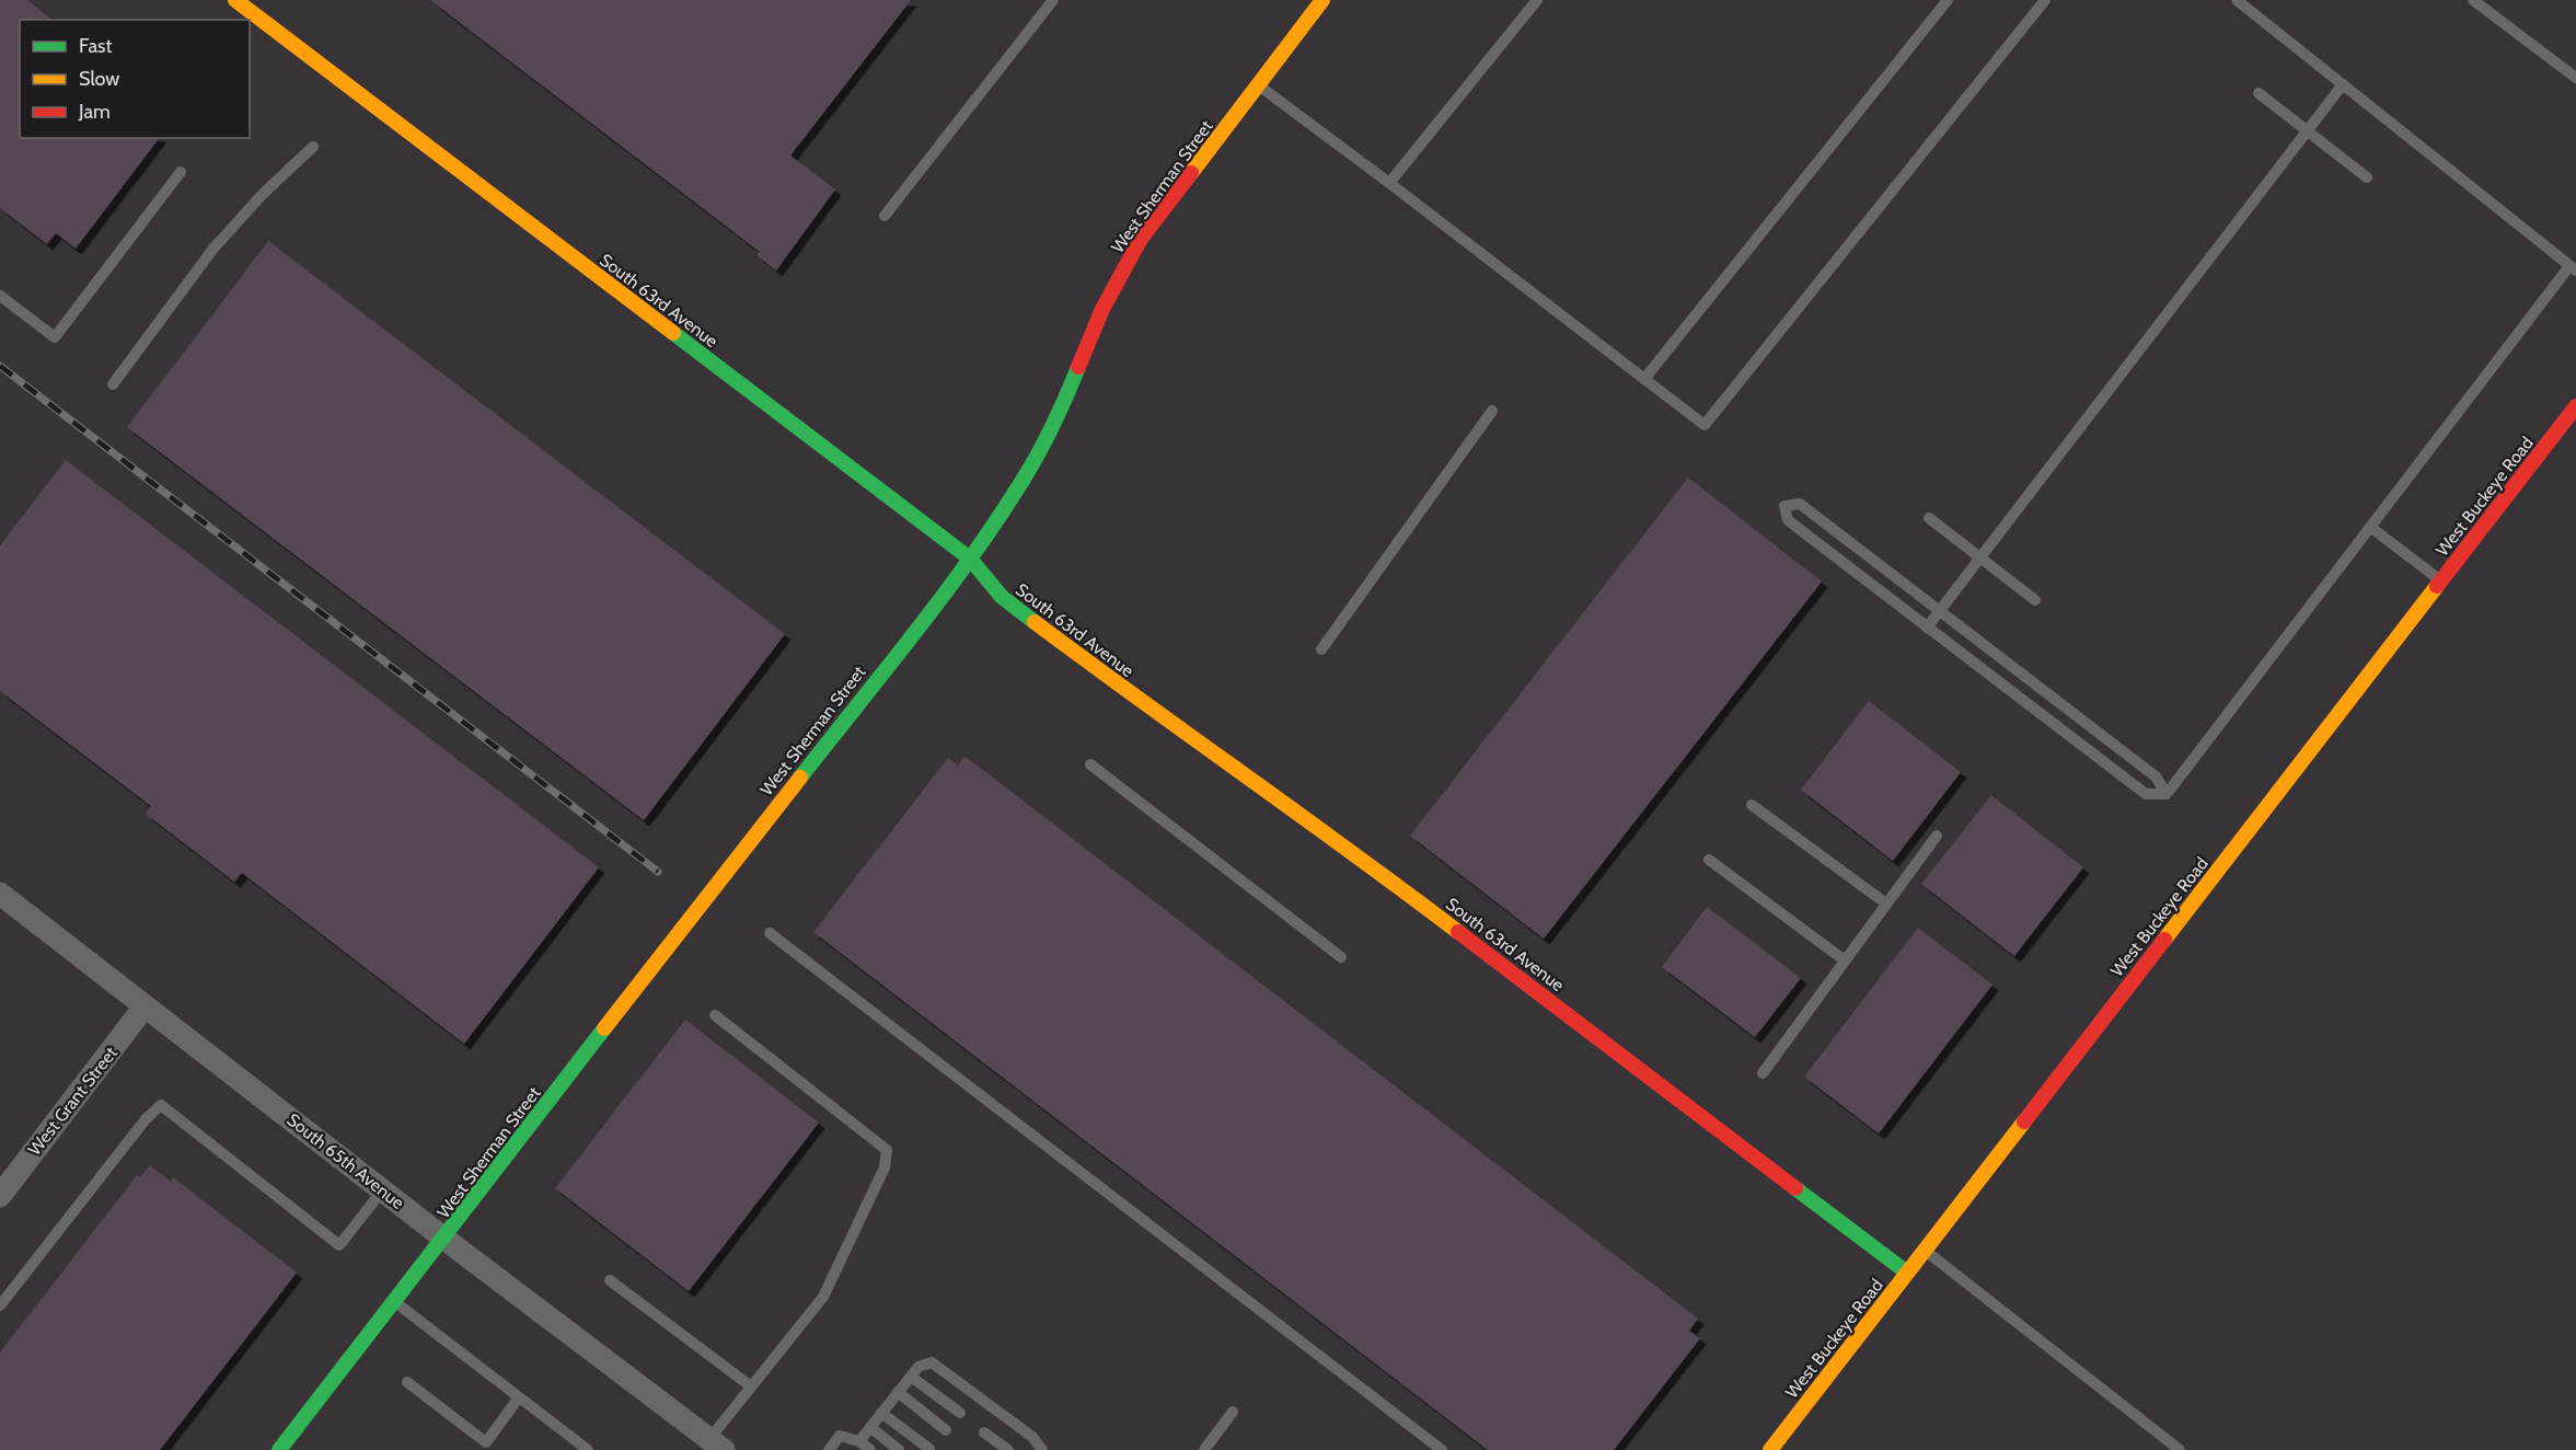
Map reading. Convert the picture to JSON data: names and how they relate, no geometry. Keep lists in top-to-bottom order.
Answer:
{
  "streets": {
    "street": [
      "West Sherman Street",
      "South 63rd Avenue",
      "West Buckeye Road",
      "West Grant Street",
      "South 65th Avenue"
    ]
  },
  "crossings": [
    ["West Sherman Street", "South 63rd Avenue"],
    ["West Sherman Street", "South 65th Avenue"],
    ["South 63rd Avenue", "West Buckeye Road"],
    ["West Grant Street", "South 65th Avenue"]
  ],
  "legend": ["Fast", "Slow", "Jam"]
}
